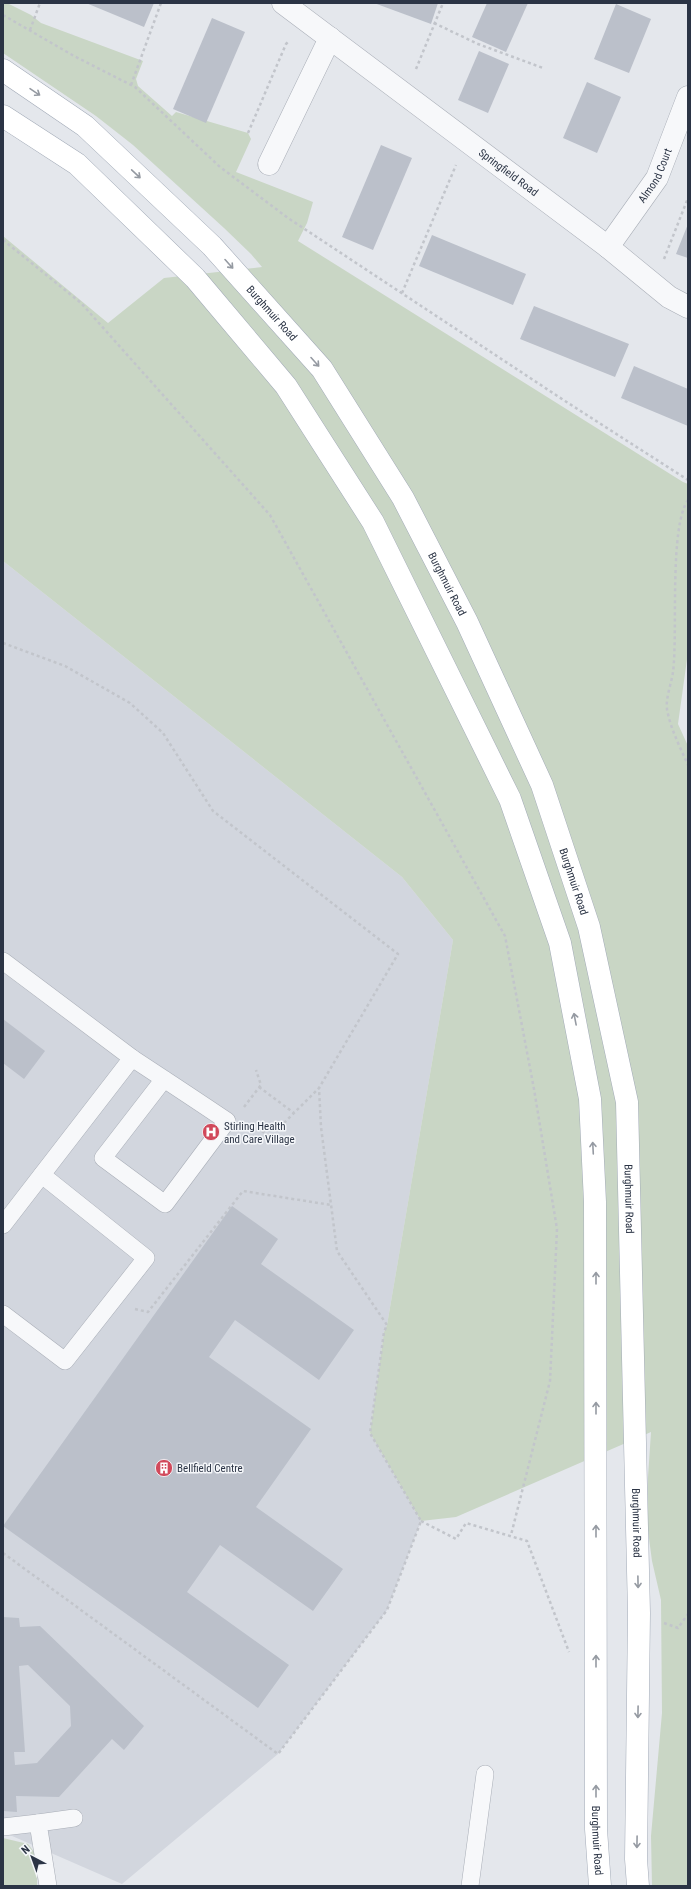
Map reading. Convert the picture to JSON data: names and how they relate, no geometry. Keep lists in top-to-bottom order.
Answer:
{
  "streets": {
    "main road": ["Burghmuir Road"],
    "street": ["Springfield Road", "Almond Court"]
  },
  "crossings": [
    ["Springfield Road", "Almond Court"]
  ],
  "places": {
    "hospital": ["Stirling Health and Care Village"],
    "building": ["Bellfield Centre"]
  },
  "north": "top left"
}
